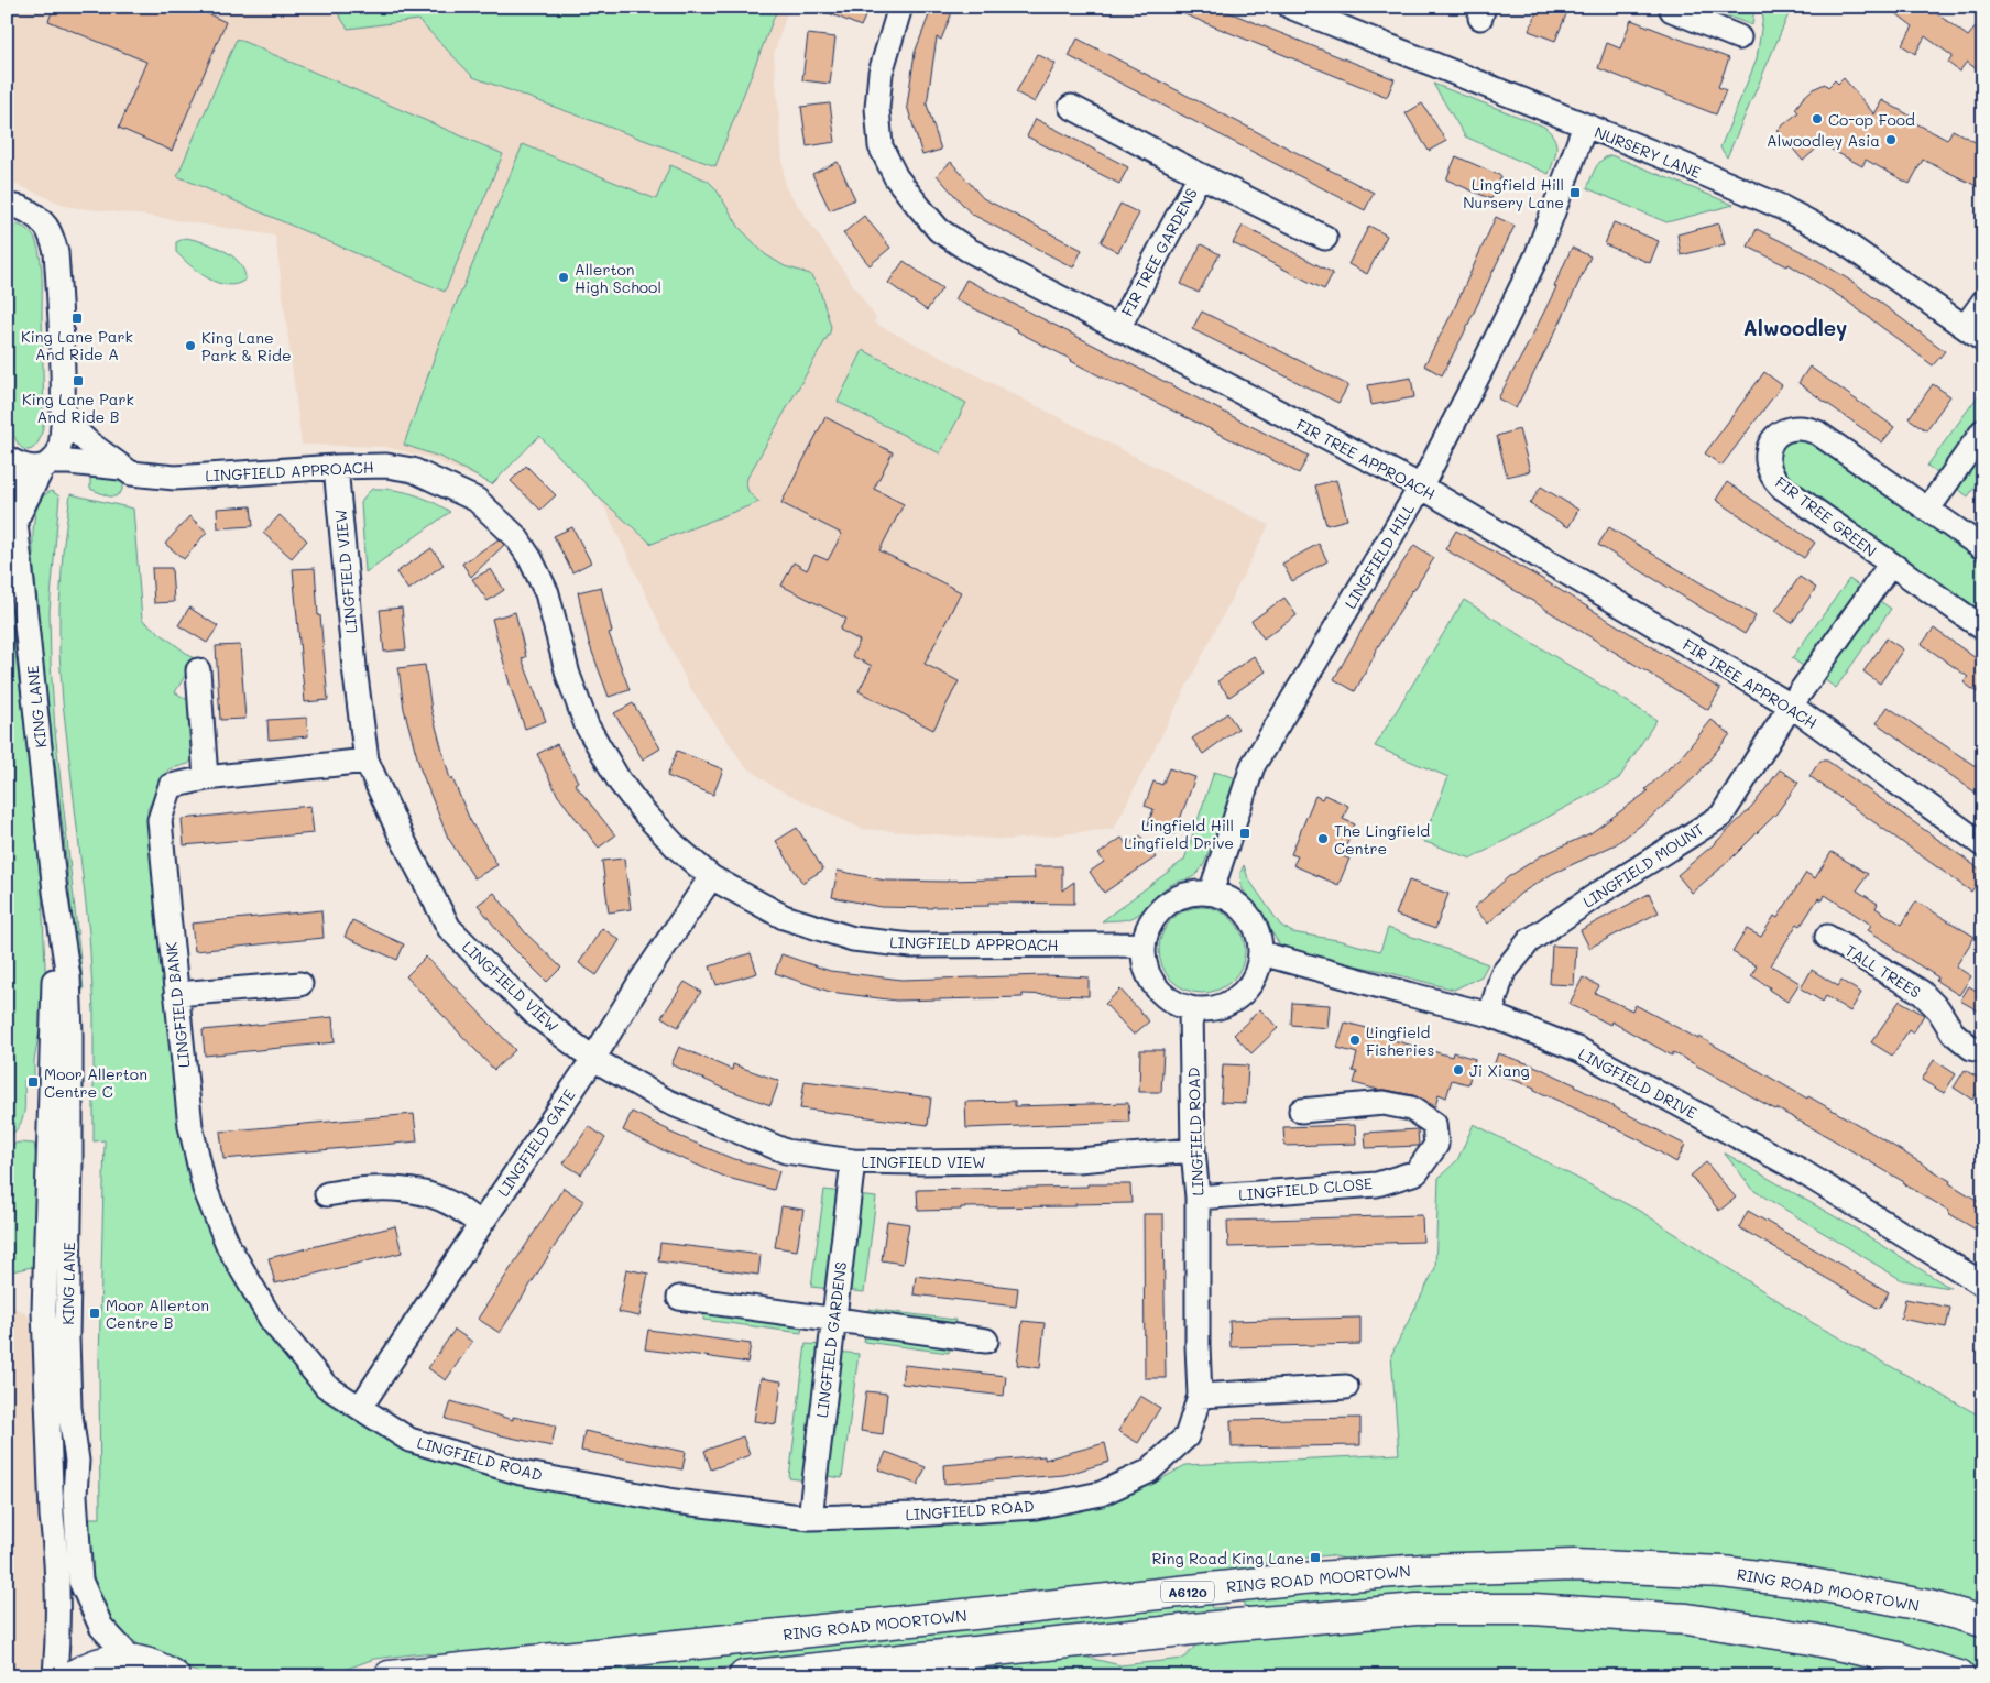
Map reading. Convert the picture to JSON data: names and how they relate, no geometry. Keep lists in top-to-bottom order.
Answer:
{
  "streets": {
    "highway": ["RING ROAD MOORTOWN", "A6120"],
    "street": [
      "NURSERY LANE",
      "FIR TREE GARDENS",
      "FIR TREE APPROACH",
      "LINGFIELD APPROACH",
      "FIR TREE GREEN",
      "LINGFIELD HILL",
      "LINGFIELD VIEW",
      "KING LANE",
      "LINGFIELD MOUNT",
      "TALL TREES",
      "LINGFIELD BANK",
      "LINGFIELD DRIVE",
      "LINGFIELD ROAD",
      "LINGFIELD GATE",
      "LINGFIELD CLOSE",
      "LINGFIELD GARDENS"
    ]
  },
  "crossings": [
    ["NURSERY LANE", "LINGFIELD HILL"],
    ["FIR TREE GARDENS", "FIR TREE APPROACH"],
    ["FIR TREE APPROACH", "LINGFIELD HILL"],
    ["FIR TREE APPROACH", "LINGFIELD MOUNT"],
    ["LINGFIELD APPROACH", "LINGFIELD HILL"],
    ["LINGFIELD APPROACH", "LINGFIELD VIEW"],
    ["LINGFIELD APPROACH", "LINGFIELD DRIVE"],
    ["LINGFIELD APPROACH", "LINGFIELD ROAD"],
    ["LINGFIELD APPROACH", "LINGFIELD GATE"],
    ["FIR TREE GREEN", "LINGFIELD MOUNT"],
    ["LINGFIELD HILL", "LINGFIELD DRIVE"],
    ["LINGFIELD HILL", "LINGFIELD ROAD"],
    ["LINGFIELD VIEW", "LINGFIELD BANK"],
    ["LINGFIELD VIEW", "LINGFIELD ROAD"],
    ["LINGFIELD VIEW", "LINGFIELD GATE"],
    ["LINGFIELD VIEW", "LINGFIELD GARDENS"],
    ["LINGFIELD MOUNT", "LINGFIELD DRIVE"],
    ["LINGFIELD BANK", "LINGFIELD ROAD"],
    ["LINGFIELD DRIVE", "LINGFIELD ROAD"],
    ["LINGFIELD ROAD", "LINGFIELD GATE"],
    ["LINGFIELD ROAD", "LINGFIELD CLOSE"],
    ["LINGFIELD ROAD", "LINGFIELD GARDENS"]
  ],
  "districts": ["Alwoodley"],
  "places": {
    "other": [
      "Co-op Food",
      "Alwoodley Asia",
      "Allerton High School",
      "King Lane Park & Ride",
      "The Lingfield Centre",
      "Lingfield Fisheries",
      "Ji Xiang"
    ],
    "transit": [
      "Lingfield Hill Nursery Lane",
      "King Lane Park And Ride A",
      "King Lane Park And Ride B",
      "Lingfield Hill Lingfield Drive",
      "Moor Allerton Centre C",
      "Moor Allerton Centre B",
      "Ring Road King Lane"
    ]
  }
}
